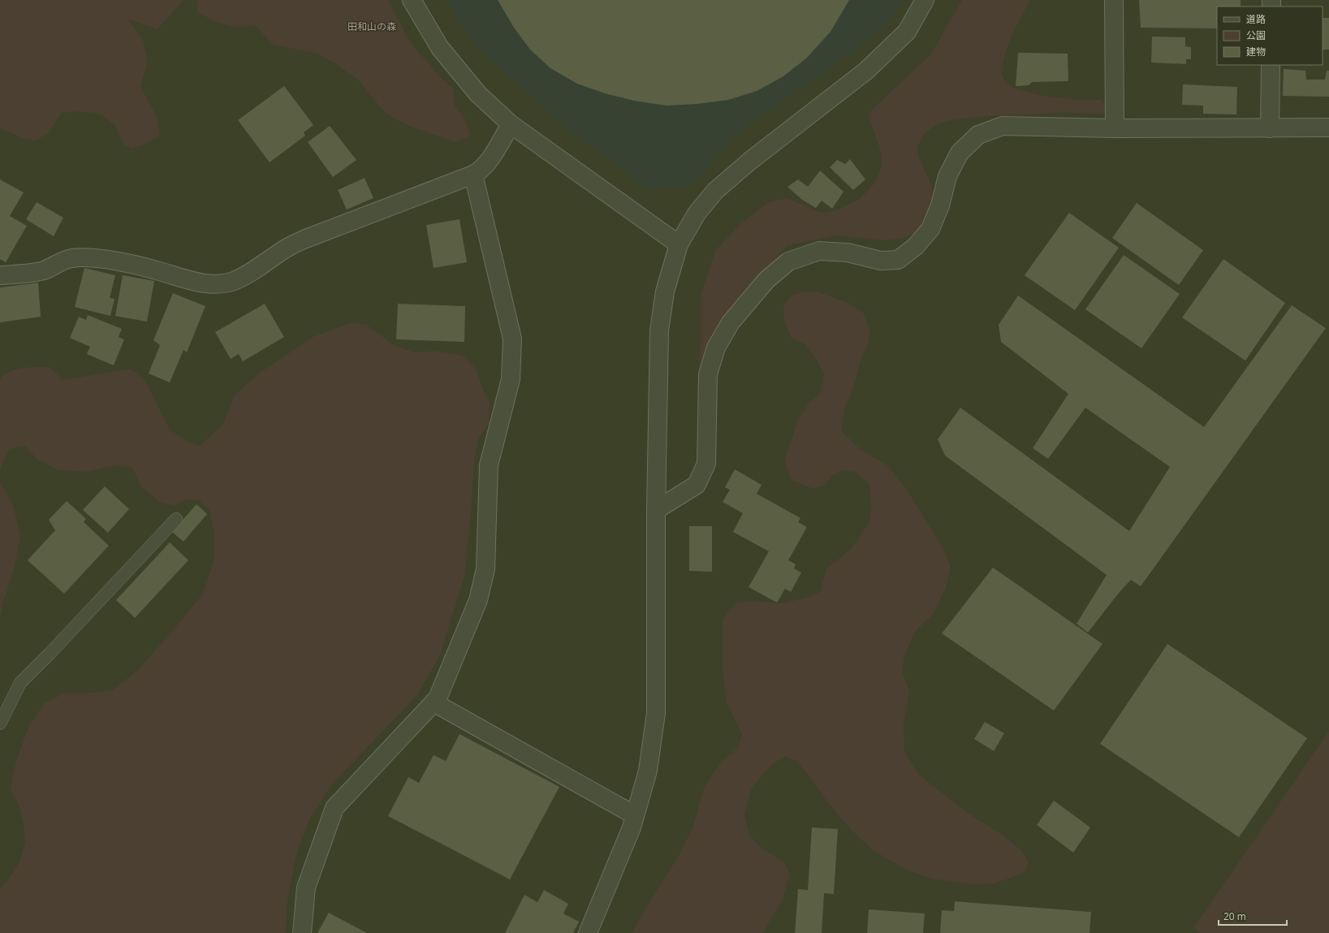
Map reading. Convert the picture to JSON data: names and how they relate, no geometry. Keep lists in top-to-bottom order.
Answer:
{
  "parks": ["田和山の森"],
  "legend": ["道路", "公園", "建物"],
  "scale_bar": "20 m"
}
